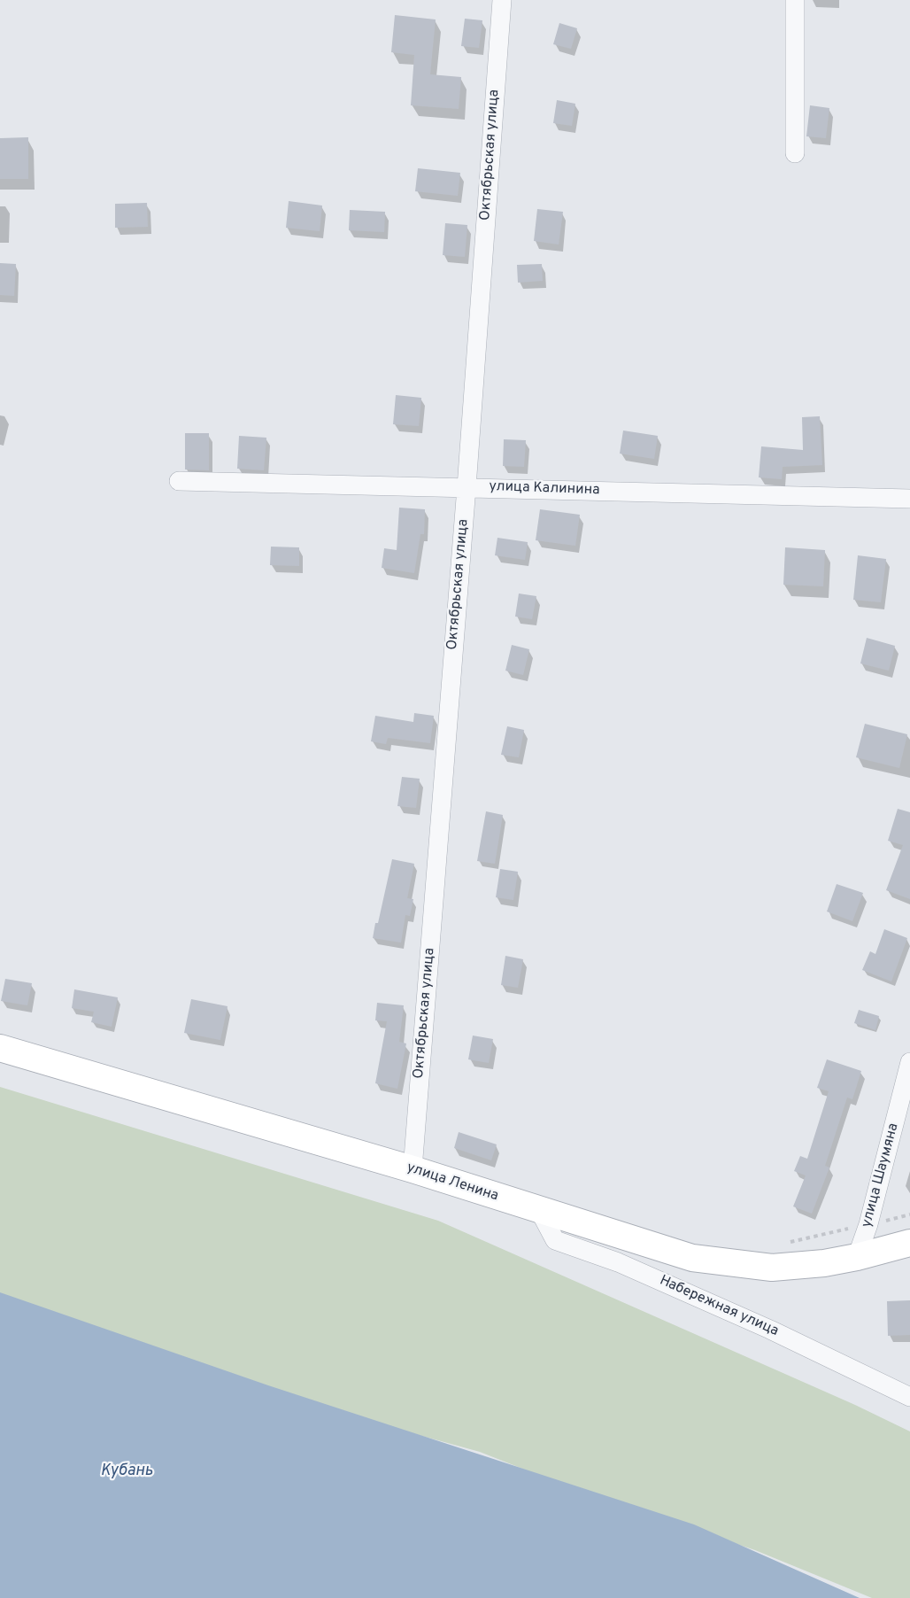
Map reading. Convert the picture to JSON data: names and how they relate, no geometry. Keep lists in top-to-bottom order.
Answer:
{
  "streets": {
    "street": [
      "Октябрьская улица",
      "улица Калинина",
      "улица Шаумяна",
      "улица Ленина",
      "Набережная улица"
    ]
  },
  "crossings": [
    ["Октябрьская улица", "улица Калинина"],
    ["Октябрьская улица", "улица Ленина"],
    ["улица Шаумяна", "улица Ленина"],
    ["улица Ленина", "Набережная улица"]
  ],
  "water": ["Кубань"]
}
